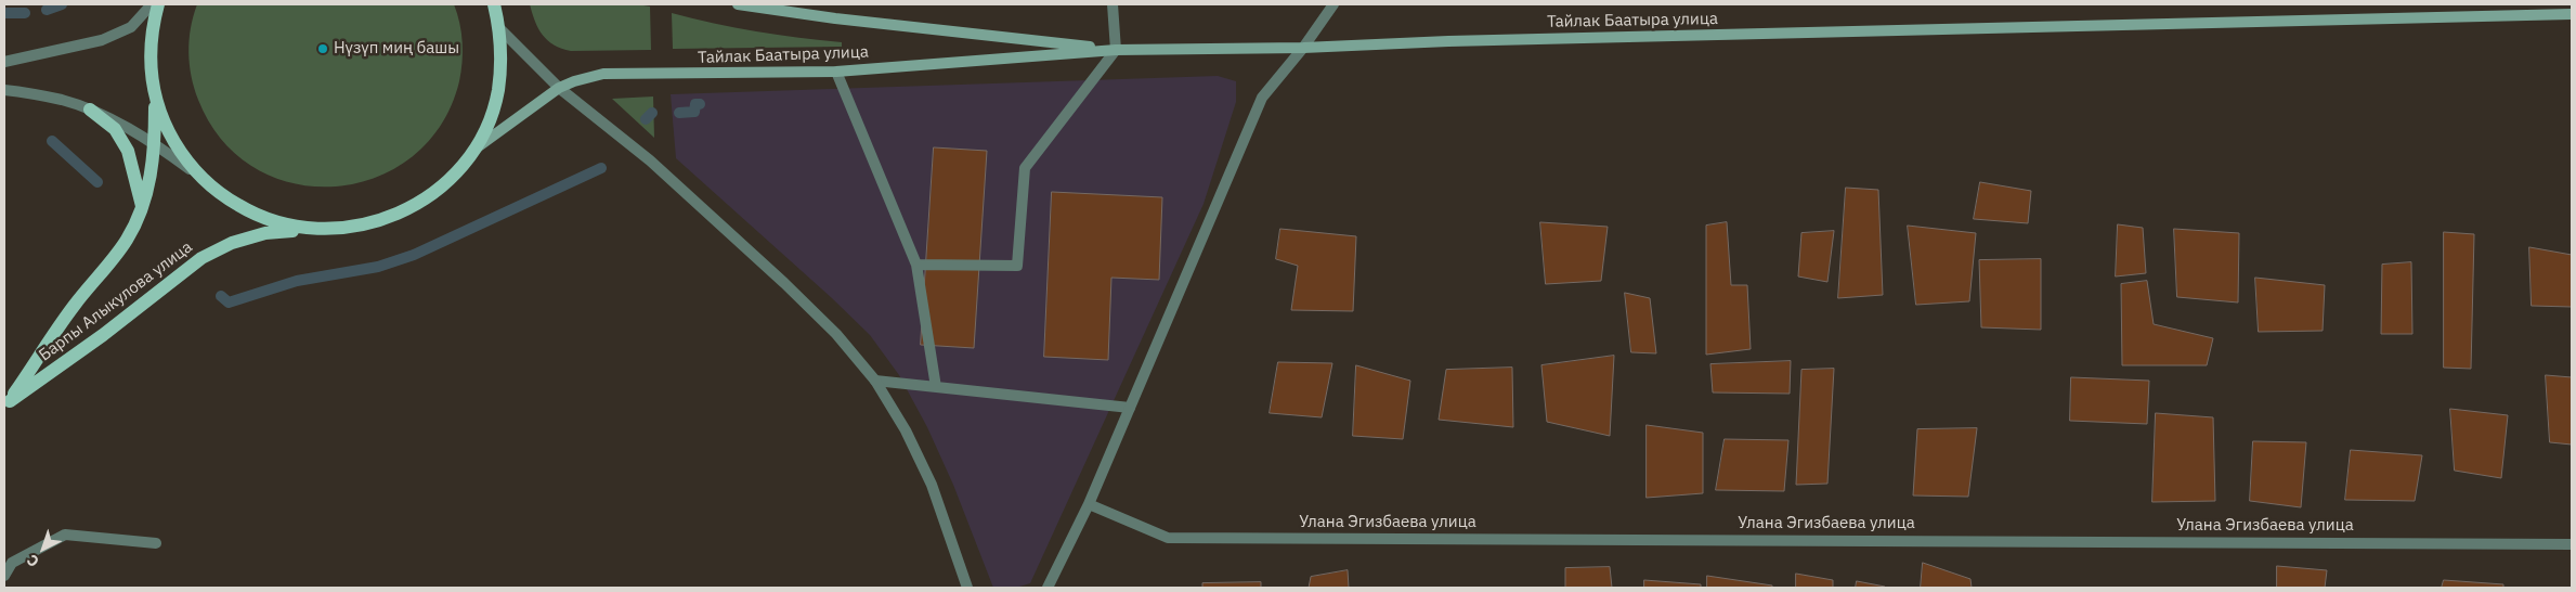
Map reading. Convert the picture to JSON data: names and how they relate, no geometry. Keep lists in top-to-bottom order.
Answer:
{
  "streets": {
    "main road": ["Тайлак Баатыра улица", "Барпы Алыкулова улица"],
    "street": ["Улана Эгизбаева улица"]
  },
  "places": ["Нүзүп миң башы"],
  "north": "bottom left"
}
